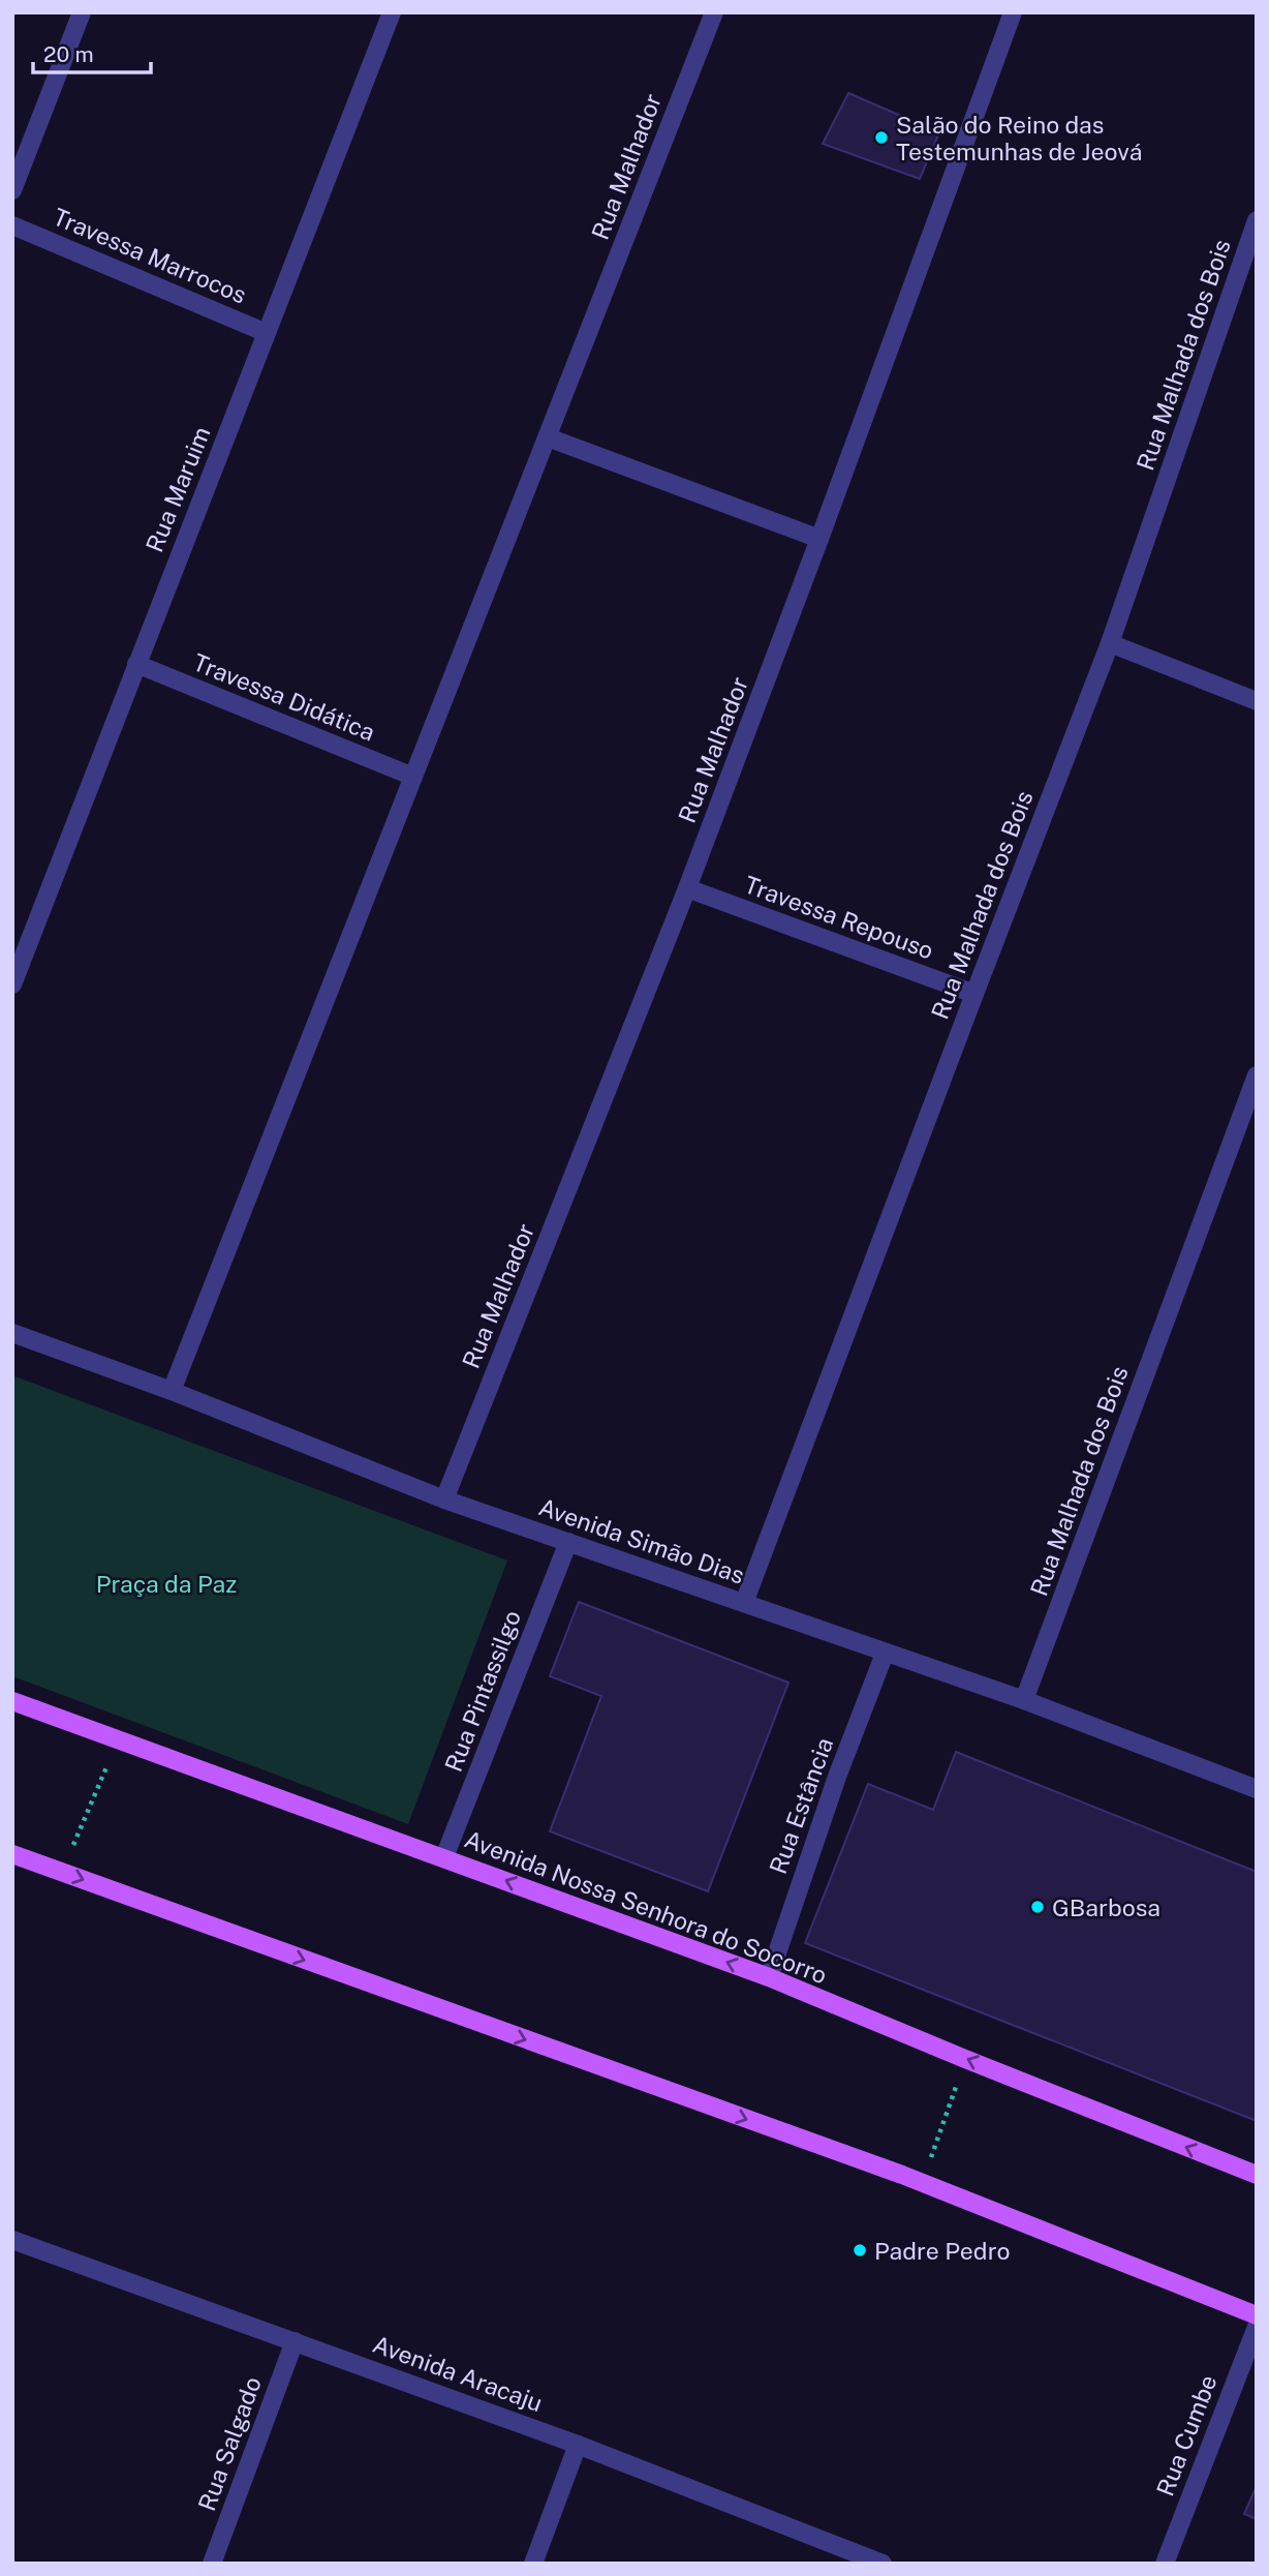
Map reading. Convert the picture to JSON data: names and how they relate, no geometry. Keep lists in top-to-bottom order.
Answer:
{
  "streets": {
    "main road": ["Avenida Nossa Senhora do Socorro"],
    "street": [
      "Rua Malhador",
      "Travessa Marrocos",
      "Rua Malhada dos Bois",
      "Rua Maruim",
      "Travessa Didática",
      "Travessa Repouso",
      "Avenida Simão Dias",
      "Rua Pintassilgo",
      "Rua Estância",
      "Avenida Aracaju",
      "Rua Cumbe",
      "Rua Salgado"
    ]
  },
  "crossings": [
    ["Rua Malhador", "Travessa Didática"],
    ["Rua Malhador", "Travessa Repouso"],
    ["Rua Malhador", "Avenida Simão Dias"],
    ["Travessa Marrocos", "Rua Maruim"],
    ["Rua Malhada dos Bois", "Travessa Repouso"],
    ["Rua Malhada dos Bois", "Avenida Simão Dias"],
    ["Rua Maruim", "Travessa Didática"],
    ["Avenida Simão Dias", "Rua Pintassilgo"],
    ["Avenida Simão Dias", "Rua Estância"],
    ["Rua Pintassilgo", "Avenida Nossa Senhora do Socorro"],
    ["Rua Estância", "Avenida Nossa Senhora do Socorro"],
    ["Avenida Aracaju", "Rua Salgado"]
  ],
  "parks": ["Praça da Paz"],
  "places": ["Salão do Reino das Testemunhas de Jeová", "GBarbosa", "Padre Pedro"],
  "scale_bar": "20 m"
}
